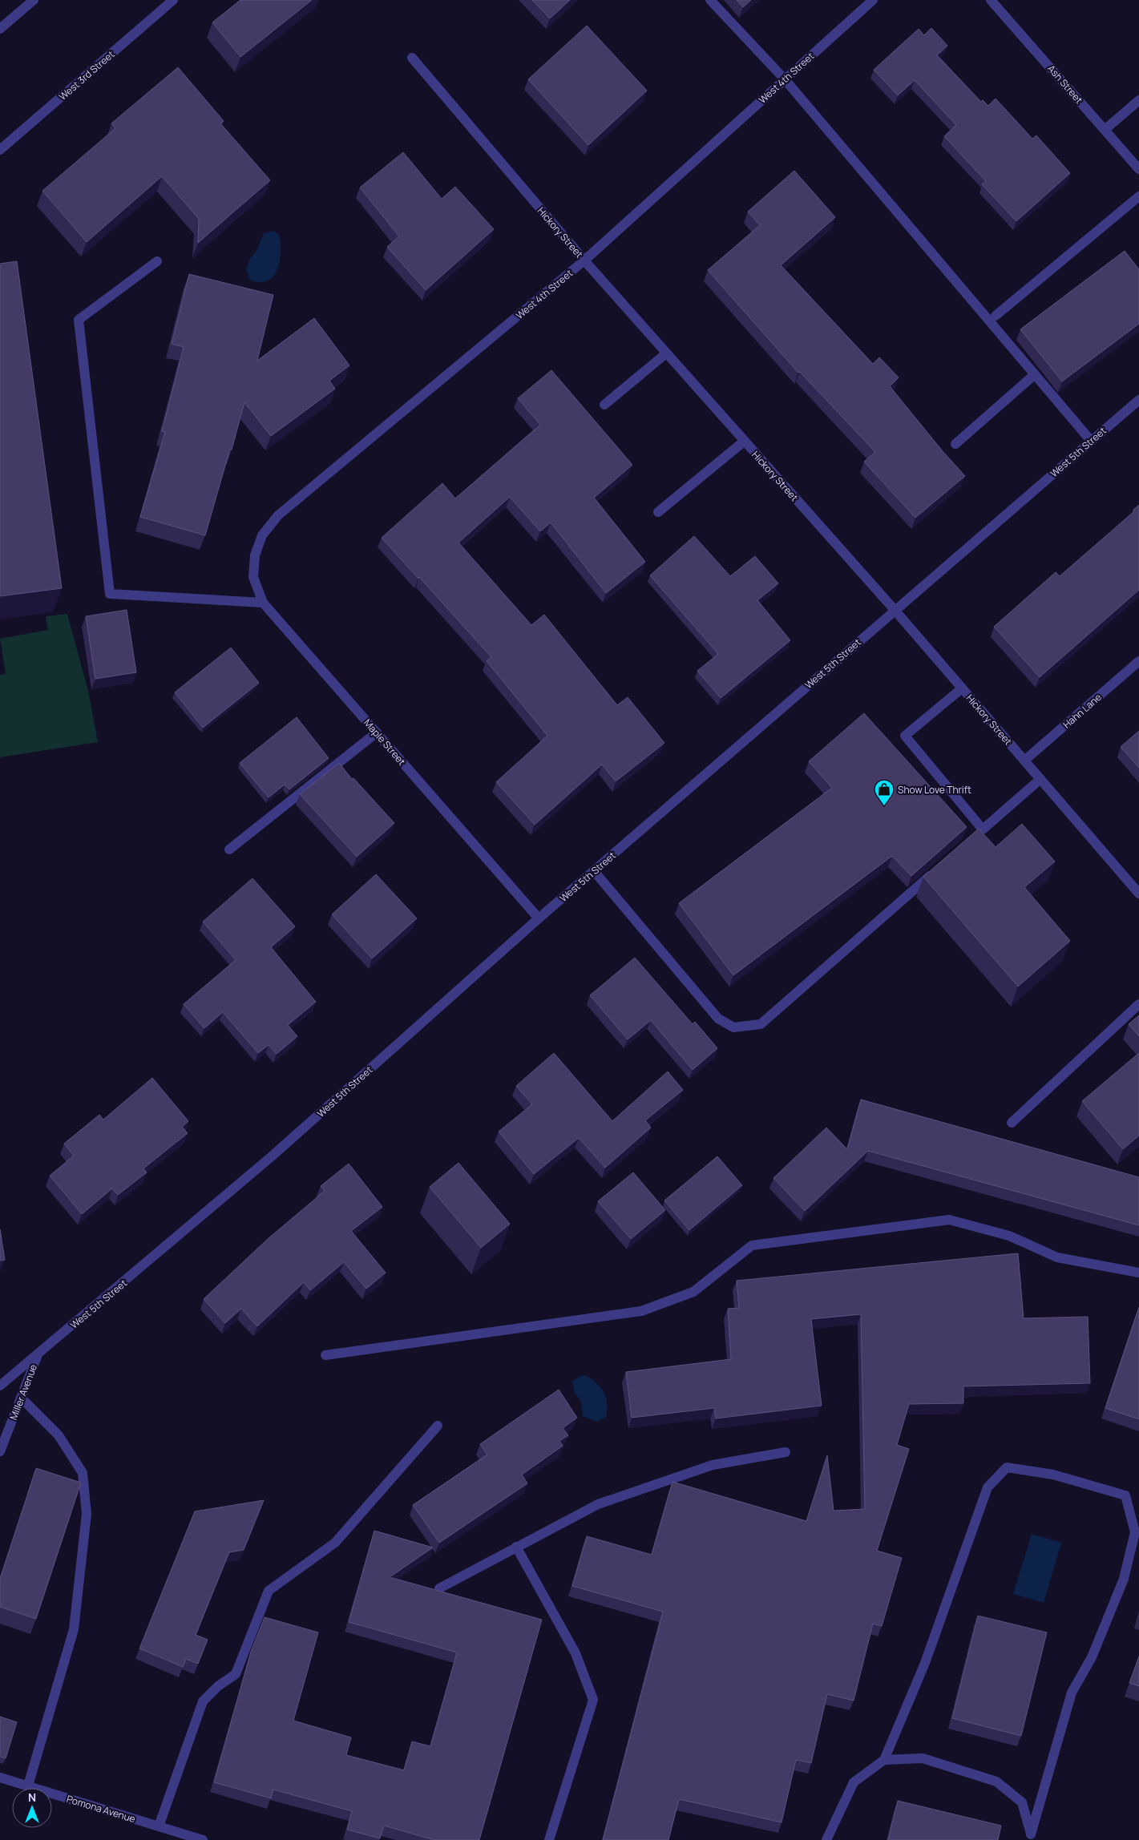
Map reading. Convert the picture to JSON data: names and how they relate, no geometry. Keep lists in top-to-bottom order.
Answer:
{
  "streets": {
    "street": [
      "West 3rd Street",
      "West 4th Street",
      "Ash Street",
      "Hickory Street",
      "West 5th Street",
      "Hahn Lane",
      "Maple Street",
      "Miller Avenue",
      "Pomona Avenue"
    ]
  },
  "crossings": [
    ["West 4th Street", "Hickory Street"],
    ["West 4th Street", "Maple Street"],
    ["Hickory Street", "West 5th Street"],
    ["Hickory Street", "Hahn Lane"],
    ["West 5th Street", "Maple Street"],
    ["West 5th Street", "Miller Avenue"]
  ],
  "places": {
    "shop": ["Show Love Thrift"]
  },
  "north": "top"
}
